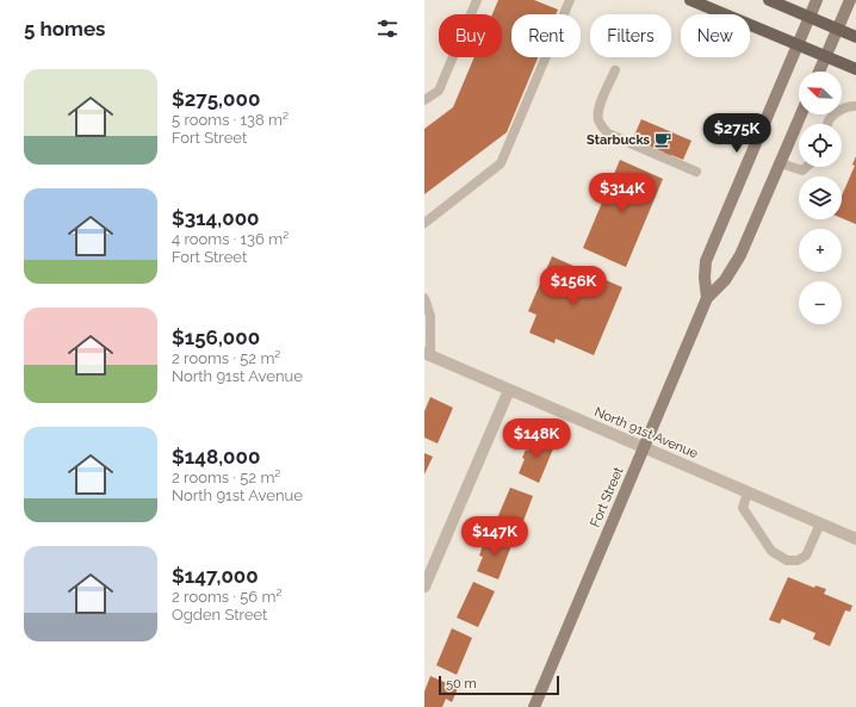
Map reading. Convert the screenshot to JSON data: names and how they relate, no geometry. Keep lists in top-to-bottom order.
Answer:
{
  "streets": {
    "main road": ["Fort Street"],
    "street": ["North 91st Avenue"]
  },
  "crossings": [
    ["North 91st Avenue", "Fort Street"]
  ],
  "places": {
    "cafe": ["Starbucks"]
  },
  "scale_bar": "50 m",
  "north": "top left",
  "page": {
    "heading": "5 homes",
    "chip": [
      "Buy",
      "Rent",
      "Filters",
      "New"
    ],
    "list": [
      {
        "name": "$275,000",
        "note": "5 rooms · 138 m² · Fort Street"
      },
      {
        "name": "$314,000",
        "note": "4 rooms · 136 m² · Fort Street"
      },
      {
        "name": "$156,000",
        "note": "2 rooms · 52 m² · North 91st Avenue"
      },
      {
        "name": "$148,000",
        "note": "2 rooms · 52 m² · North 91st Avenue"
      },
      {
        "name": "$147,000",
        "note": "2 rooms · 56 m² · Ogden Street"
      }
    ],
    "map_buttons": ["+", "−"],
    "price": [
      "$275K",
      "$314K",
      "$156K",
      "$148K",
      "$147K"
    ],
    "scale": "50 m"
  }
}
